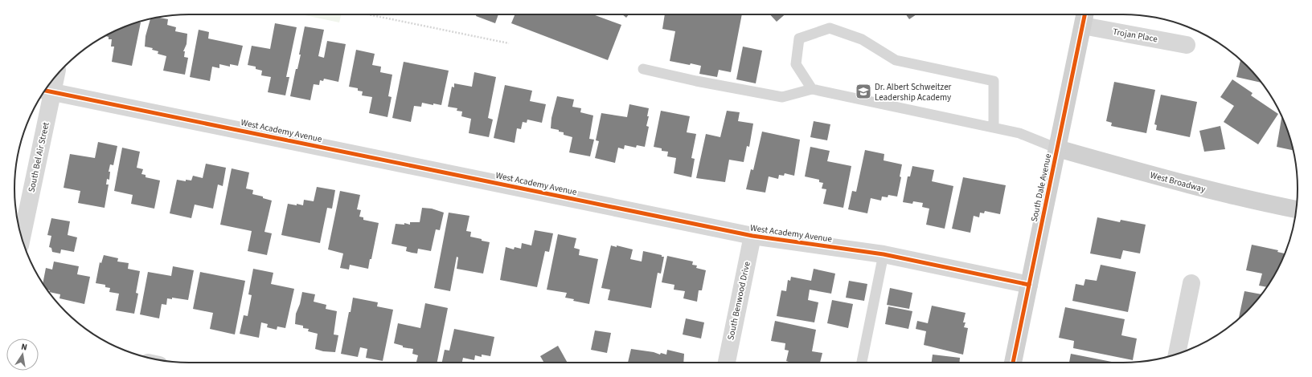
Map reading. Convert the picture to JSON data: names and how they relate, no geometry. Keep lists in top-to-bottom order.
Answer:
{
  "streets": {
    "street": [
      "Trojan Place",
      "West Academy Avenue",
      "South Bel Air Street",
      "West Broadway",
      "South Dale Avenue",
      "South Benwood Drive"
    ]
  },
  "crossings": [
    ["Trojan Place", "South Dale Avenue"],
    ["West Academy Avenue", "South Bel Air Street"],
    ["West Academy Avenue", "South Dale Avenue"],
    ["West Academy Avenue", "South Benwood Drive"],
    ["West Broadway", "South Dale Avenue"]
  ],
  "places": {
    "school or university": ["Dr. Albert Schweitzer Leadership Academy"]
  },
  "north": "top"
}
